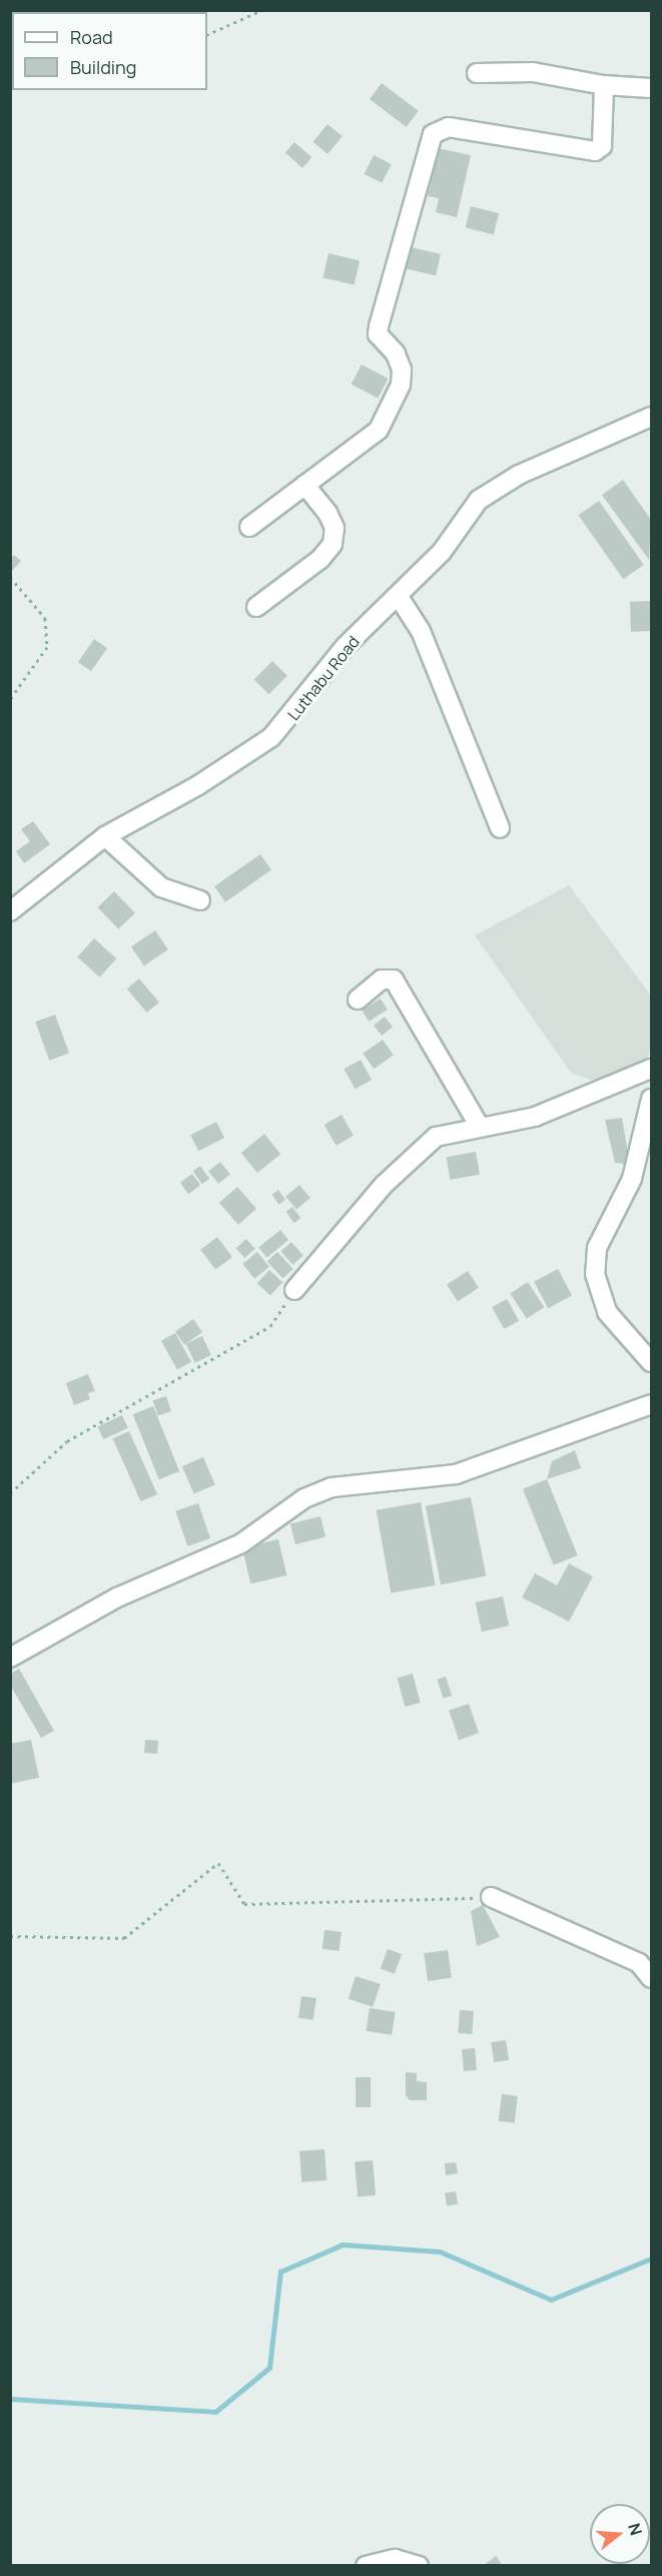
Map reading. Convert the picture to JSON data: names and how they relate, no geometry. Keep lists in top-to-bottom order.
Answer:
{
  "streets": {
    "street": ["Luthabu Road"]
  },
  "legend": ["Road", "Building"],
  "north": "right"
}
